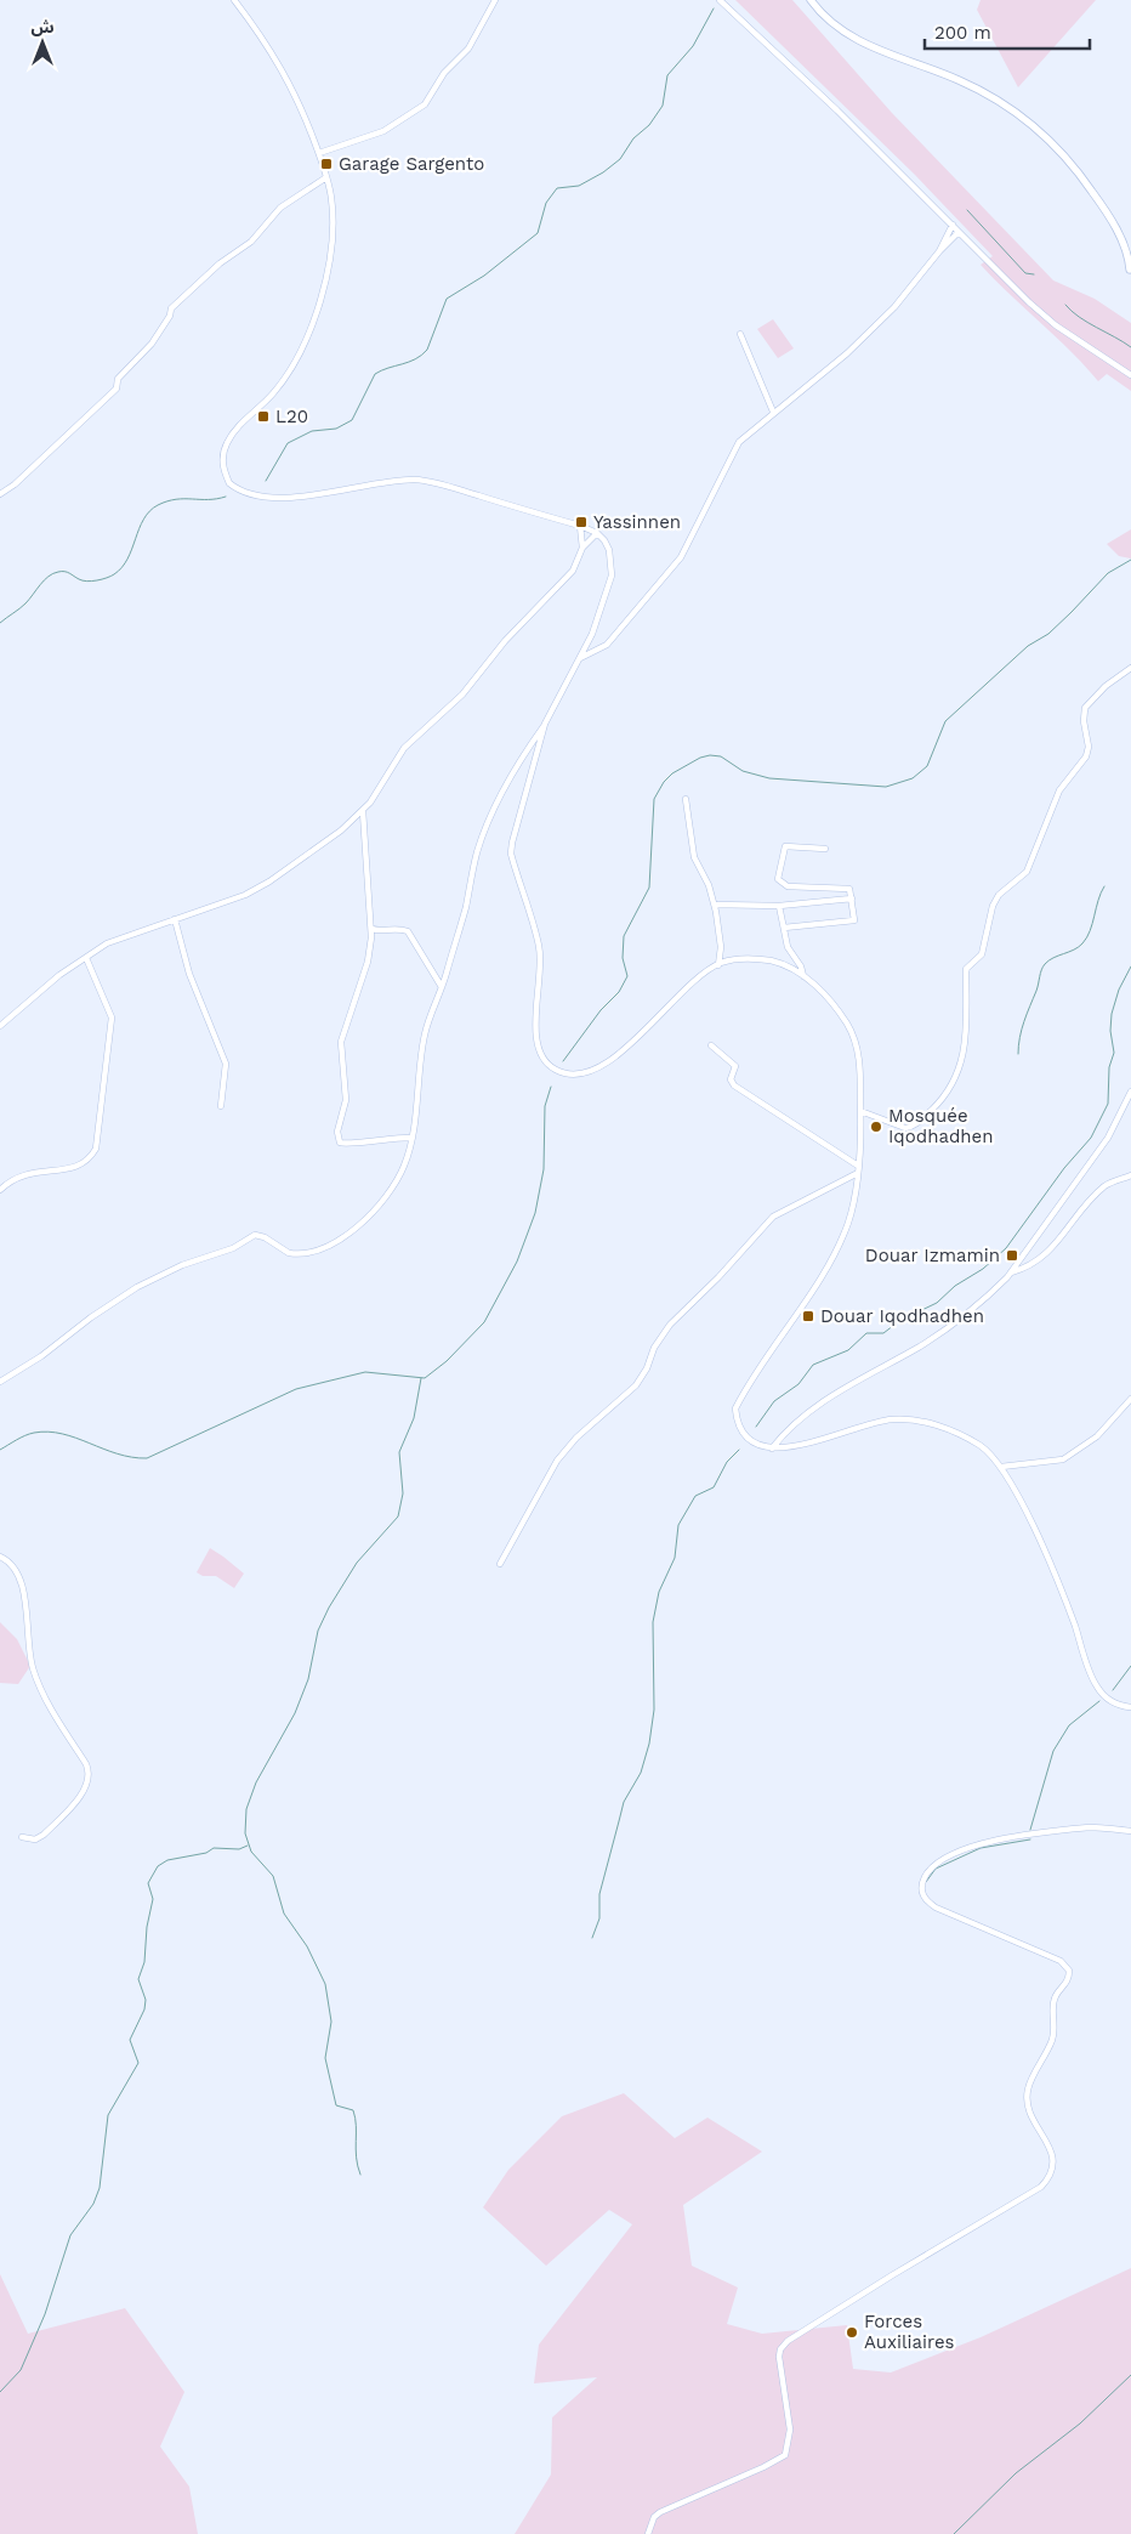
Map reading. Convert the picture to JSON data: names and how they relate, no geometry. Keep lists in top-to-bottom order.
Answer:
{
  "places": {
    "transit": [
      "Garage Sargento",
      "L20",
      "Yassinnen",
      "Douar Izmamin",
      "Douar Iqodhadhen"
    ],
    "other": ["Mosquée Iqodhadhen", "Forces Auxiliaires"]
  },
  "scale_bar": "200 m",
  "north": "top"
}
